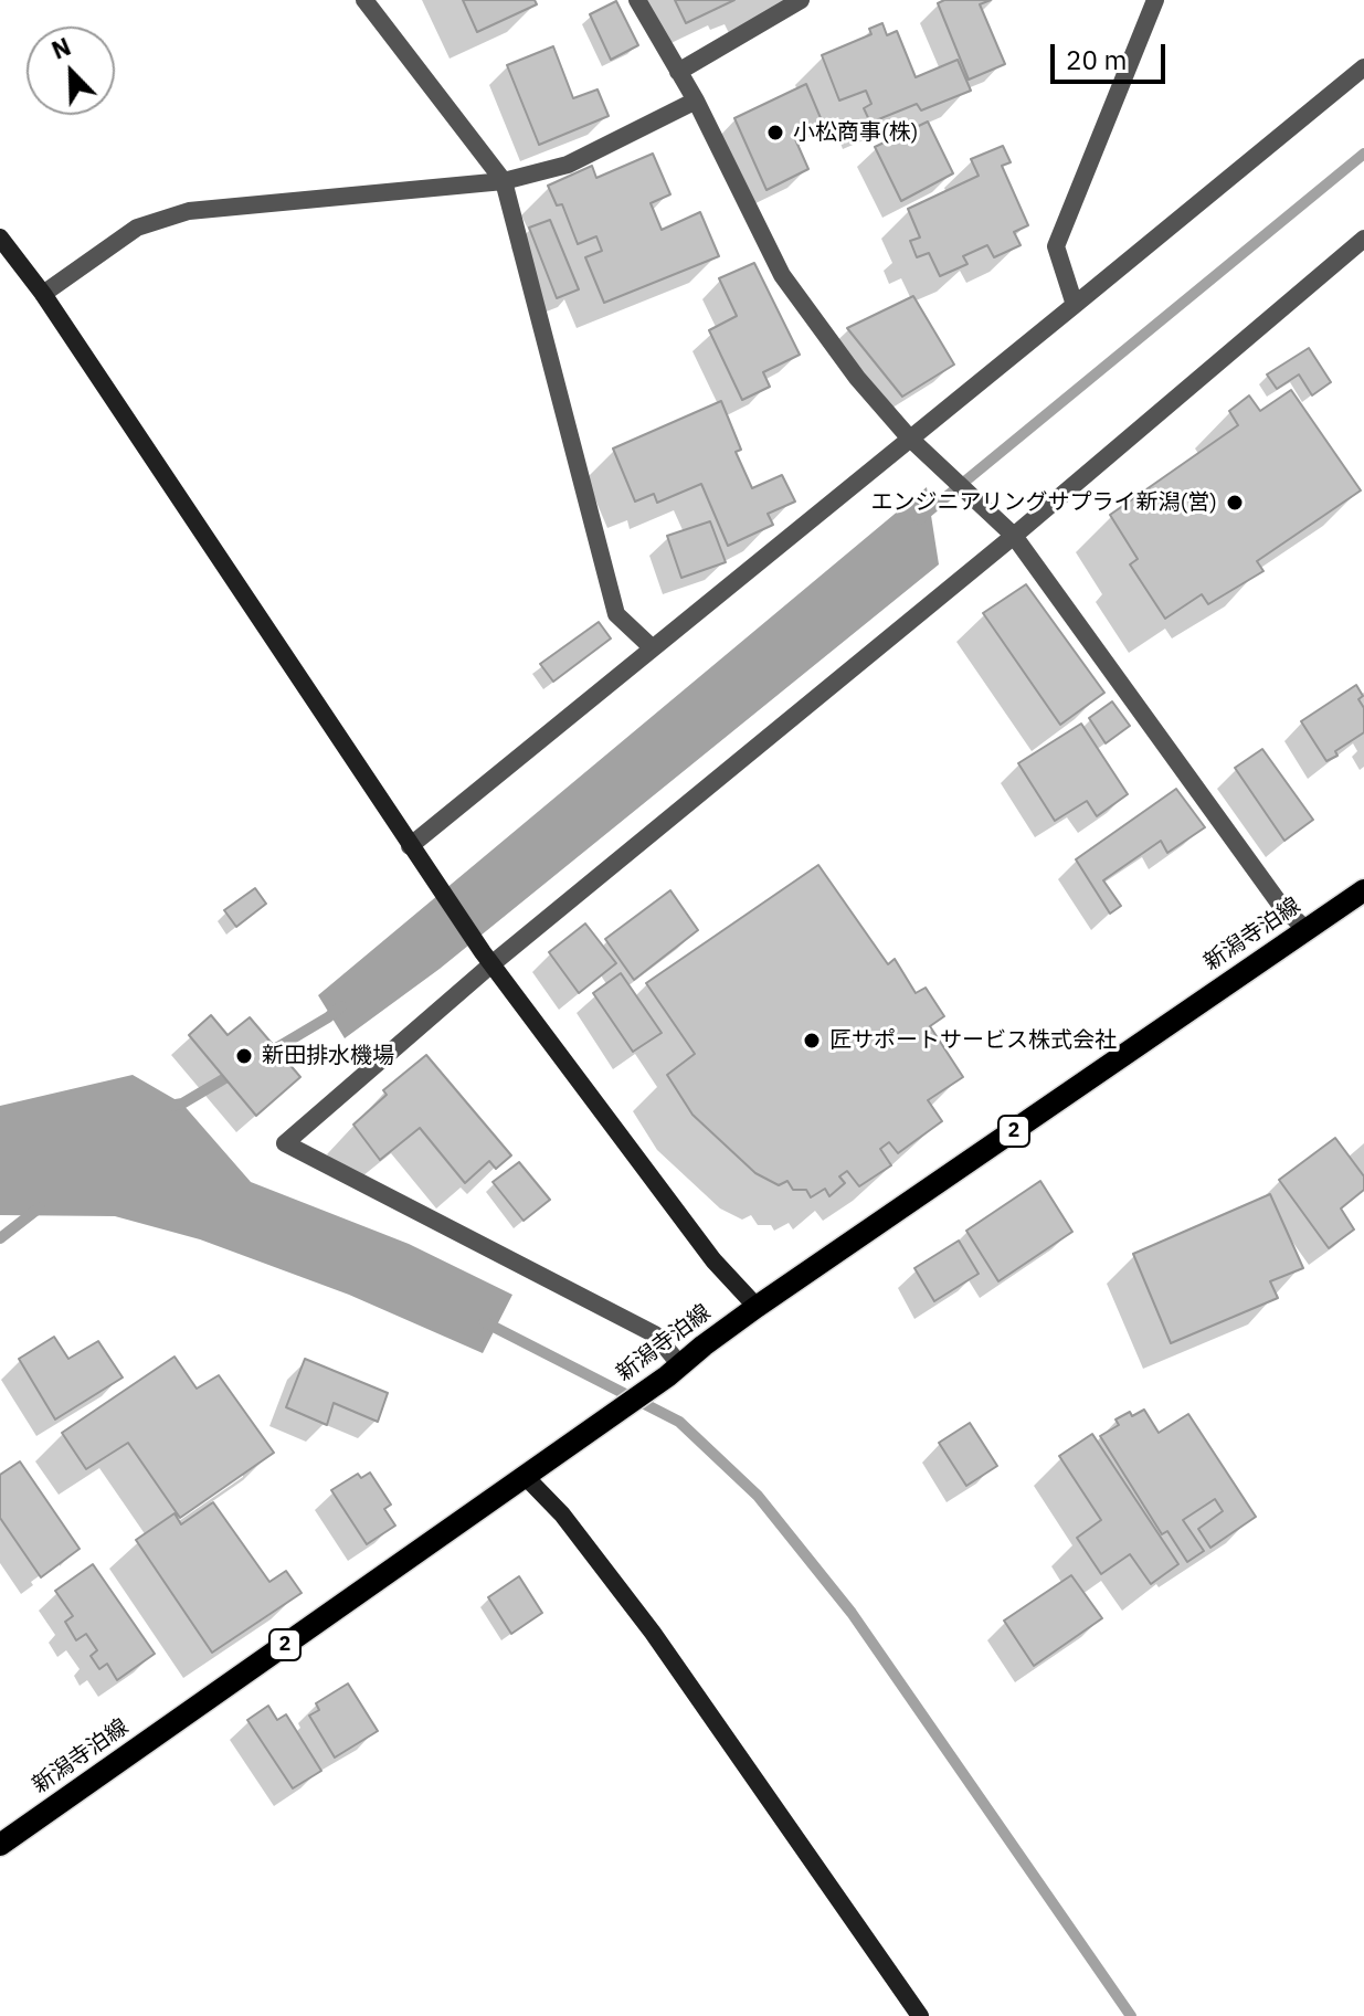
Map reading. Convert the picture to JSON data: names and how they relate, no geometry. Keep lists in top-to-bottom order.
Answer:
{
  "streets": {
    "main road": ["新潟寺泊線", "2"]
  },
  "places": [
    "小松商事(株)",
    "エンジニアリングサプライ新潟(営)",
    "匠サポートサービス株式会社",
    "新田排水機場"
  ],
  "scale_bar": "20 m",
  "north": "top left"
}
